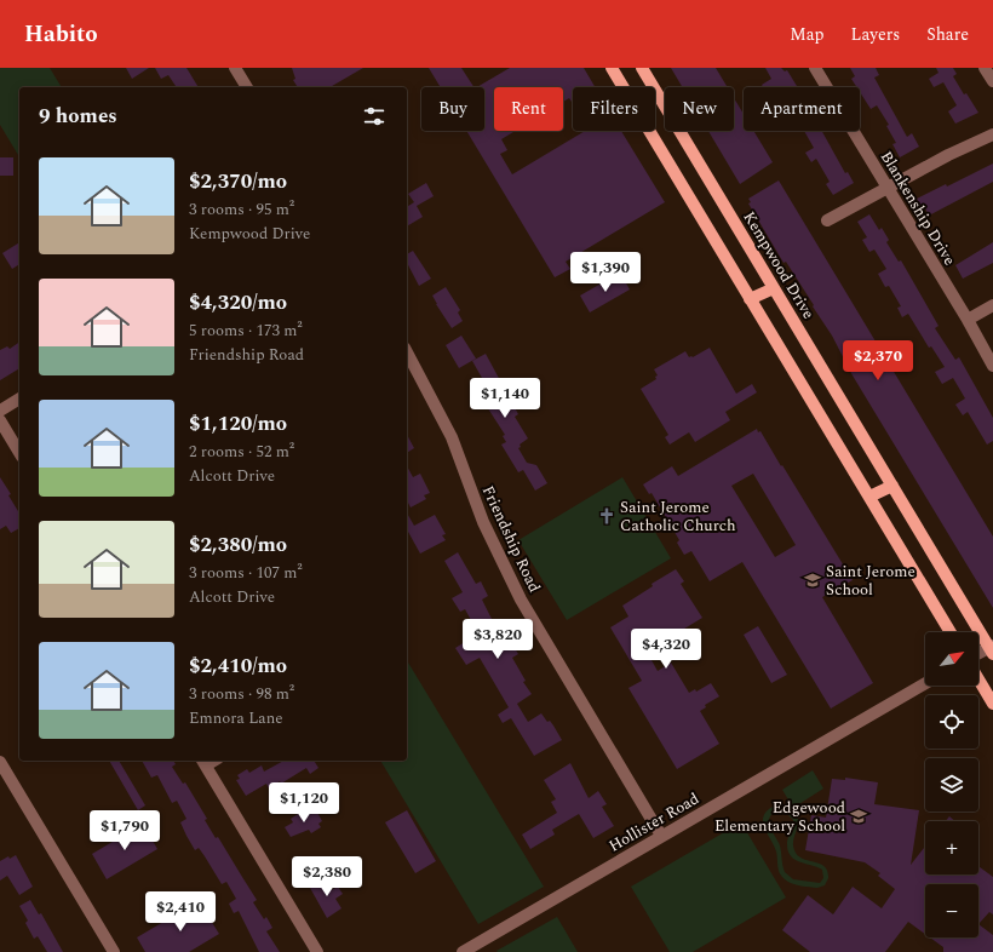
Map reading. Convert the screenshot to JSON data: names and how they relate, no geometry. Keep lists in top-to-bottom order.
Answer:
{
  "streets": {
    "main road": ["Kempwood Drive"],
    "street": ["Blankenship Drive", "Friendship Road", "Hollister Road"]
  },
  "crossings": [
    ["Friendship Road", "Hollister Road"]
  ],
  "places": {
    "church": ["Saint Jerome Catholic Church"],
    "school or university": ["Saint Jerome School", "Edgewood Elementary School"]
  },
  "north": "top right",
  "page": {
    "header": "Habito",
    "nav": ["Map", "Layers", "Share"],
    "chip": [
      "Buy",
      "Rent",
      "Filters",
      "New",
      "Apartment"
    ],
    "heading": "9 homes",
    "list": [
      {
        "name": "$2,370/mo",
        "note": "3 rooms · 95 m² · Kempwood Drive"
      },
      {
        "name": "$4,320/mo",
        "note": "5 rooms · 173 m² · Friendship Road"
      },
      {
        "name": "$1,120/mo",
        "note": "2 rooms · 52 m² · Alcott Drive"
      },
      {
        "name": "$2,380/mo",
        "note": "3 rooms · 107 m² · Alcott Drive"
      },
      {
        "name": "$2,410/mo",
        "note": "3 rooms · 98 m² · Emnora Lane"
      }
    ],
    "price": [
      "$1,390",
      "$2,370",
      "$1,140",
      "$3,820",
      "$4,320",
      "$1,120",
      "$1,790",
      "$2,380",
      "$2,410"
    ],
    "map_buttons": ["+", "−"]
  }
}
